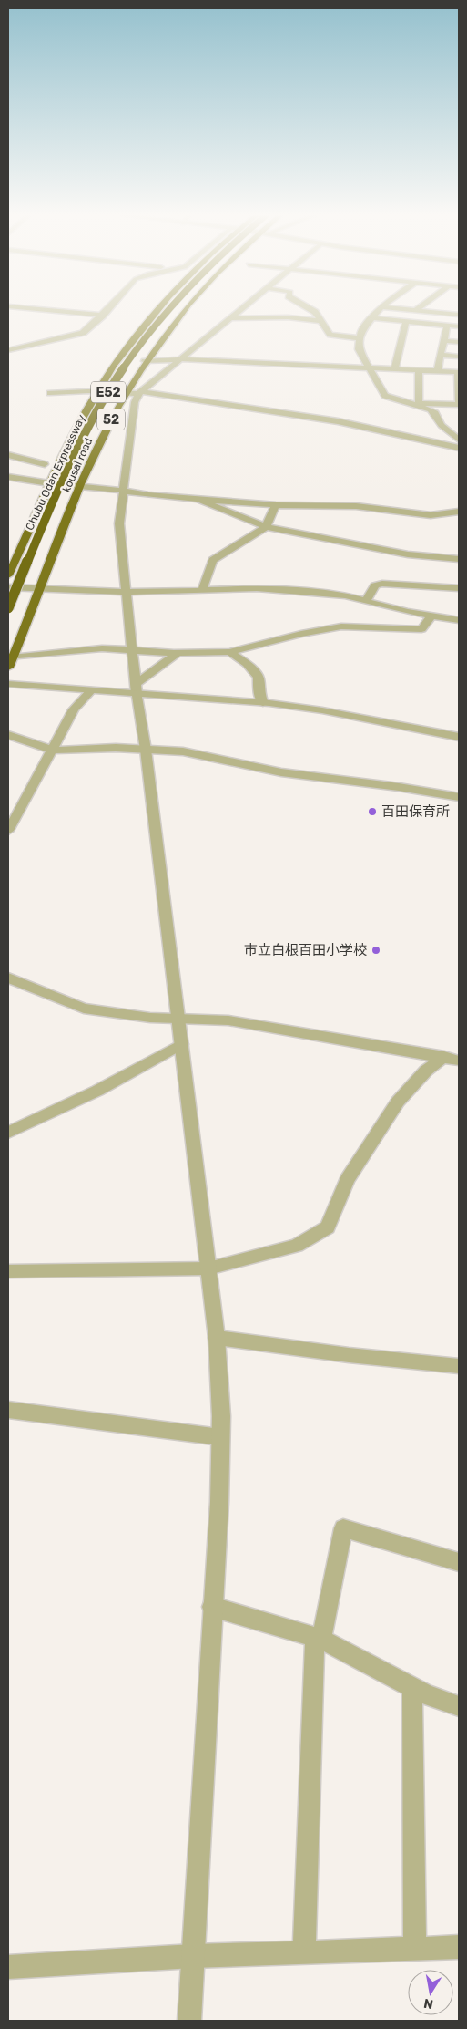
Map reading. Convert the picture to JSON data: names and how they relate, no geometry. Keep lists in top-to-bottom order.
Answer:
{
  "streets": {
    "highway": [
      "E52",
      "52",
      "kousai road",
      "Chubu Odan Expressway"
    ]
  },
  "places": ["百田保育所", "市立白根百田小学校"],
  "north": "bottom"
}
